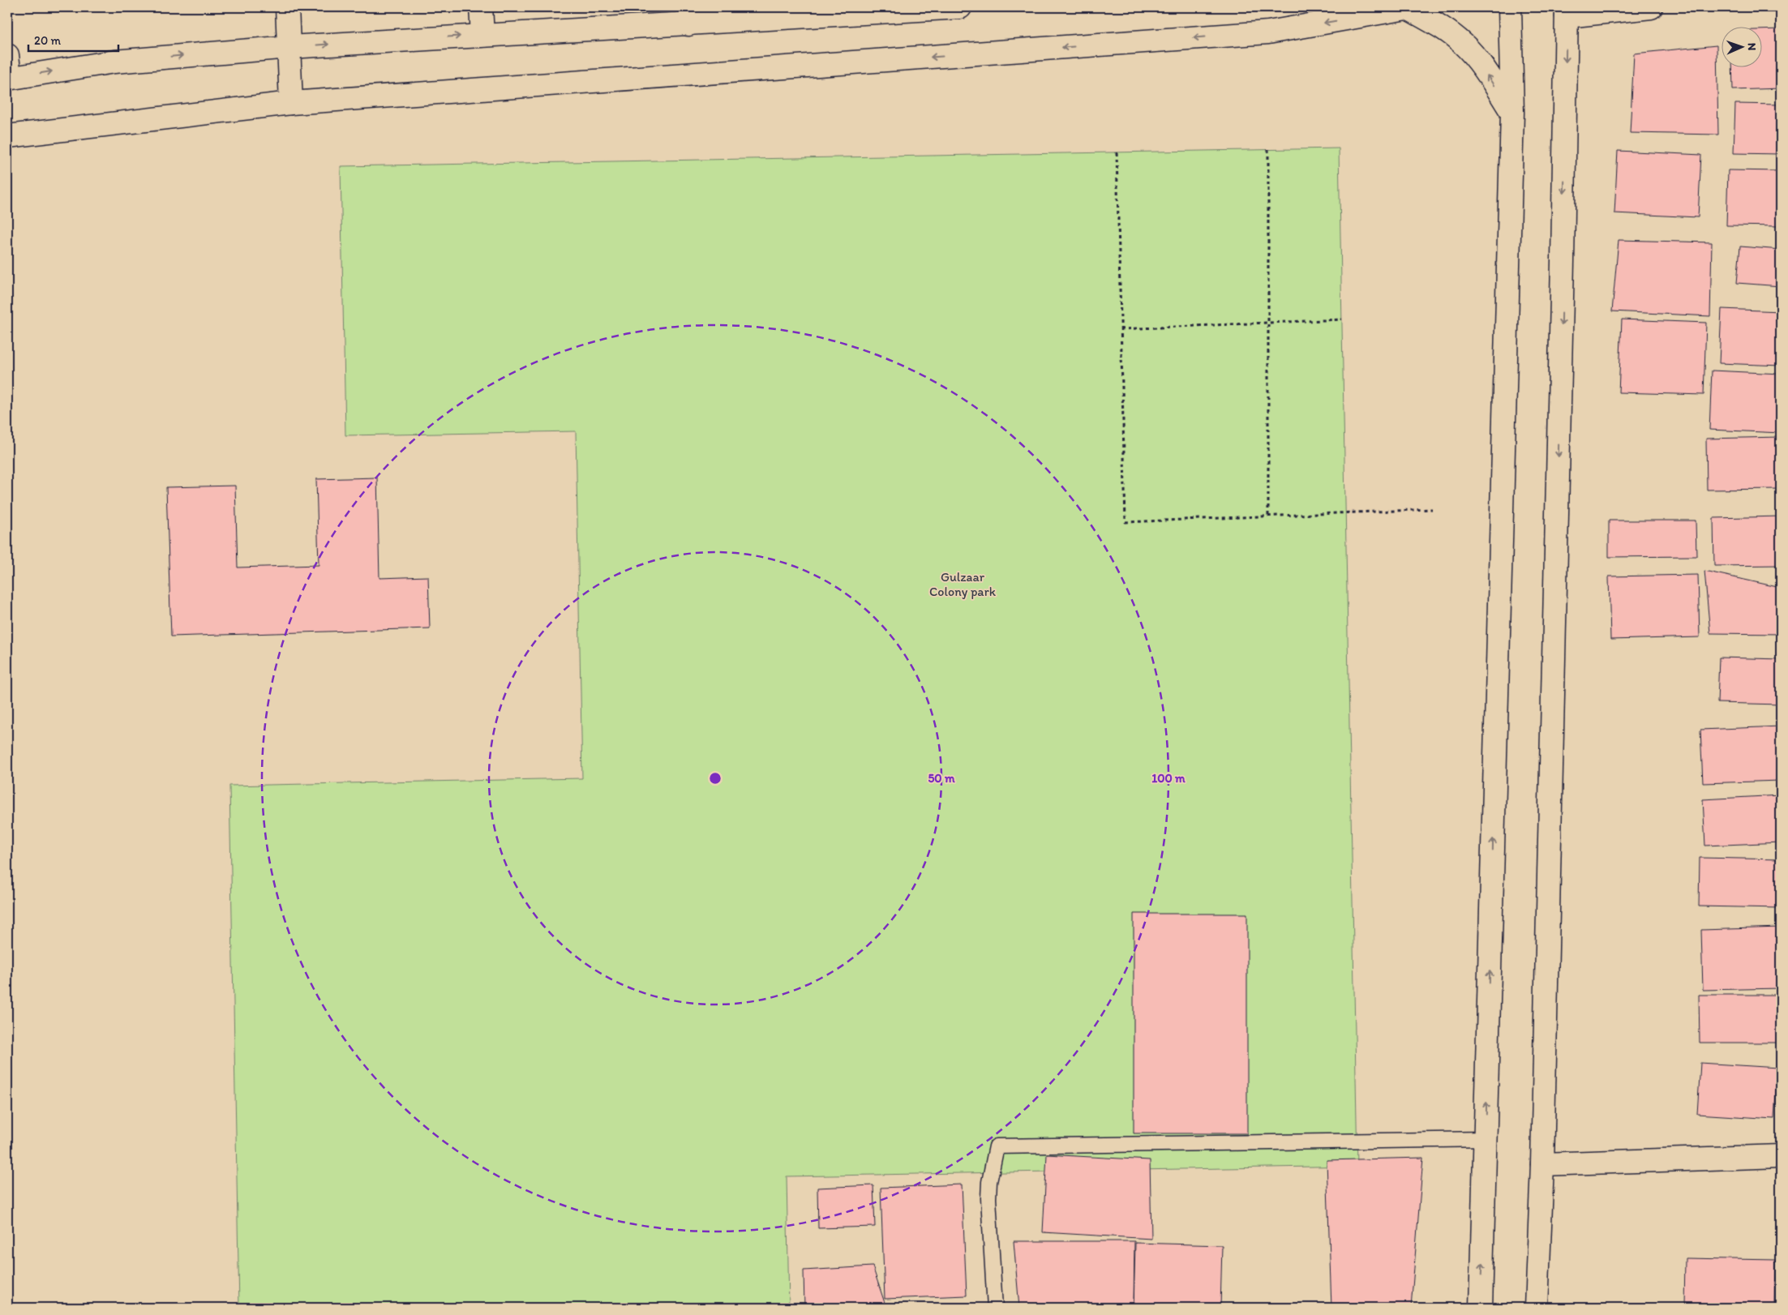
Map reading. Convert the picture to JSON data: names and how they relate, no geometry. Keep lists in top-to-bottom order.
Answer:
{
  "parks": ["Gulzaar Colony park"],
  "scale_bar": "20 m",
  "north": "right",
  "rings": ["50 m", "100 m"]
}
